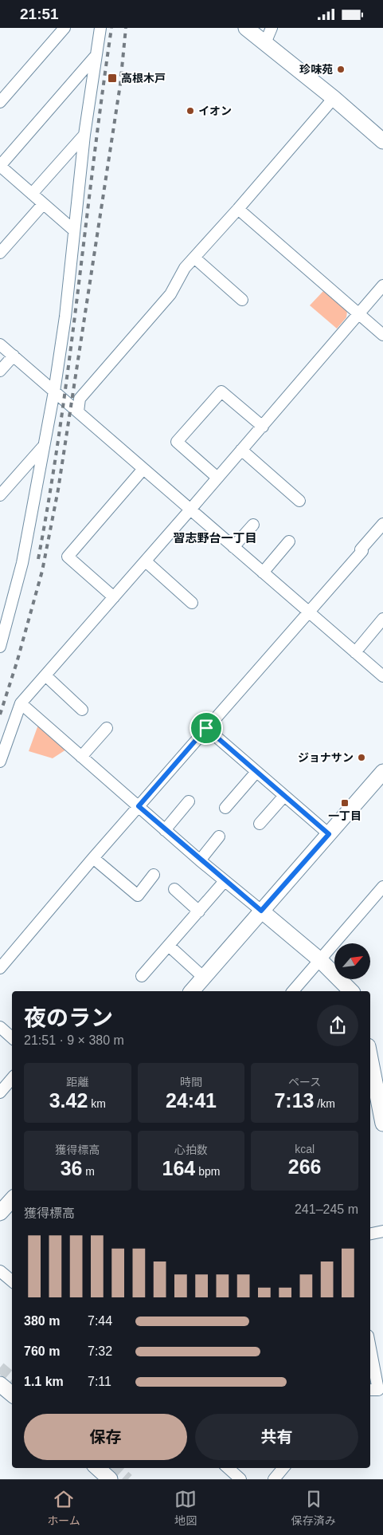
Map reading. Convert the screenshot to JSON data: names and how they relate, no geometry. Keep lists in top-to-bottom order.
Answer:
{
  "districts": ["習志野台一丁目"],
  "places": {
    "other": ["珍味苑", "イオン", "ジョナサン"],
    "transit": ["高根木戸", "一丁目"]
  },
  "north": "top right",
  "page": {
    "status": "21:51",
    "heading": ["夜のラン", "21:51 · 9 × 380 m"],
    "stats": [
      ["距離", "3.42 km"],
      ["時間", "24:41"],
      ["ペース", "7:13 /km"],
      ["獲得標高", "36 m"],
      ["心拍数", "164 bpm"],
      ["kcal", "266"]
    ],
    "chart": ["獲得標高", "241–245 m"],
    "list": [
      {
        "name": "380 m",
        "note": "7:44"
      },
      {
        "name": "760 m",
        "note": "7:32"
      },
      {
        "name": "1.1 km",
        "note": "7:11"
      }
    ],
    "buttons": ["保存", "共有"],
    "tabs": ["ホーム", "地図", "保存済み"]
  }
}
